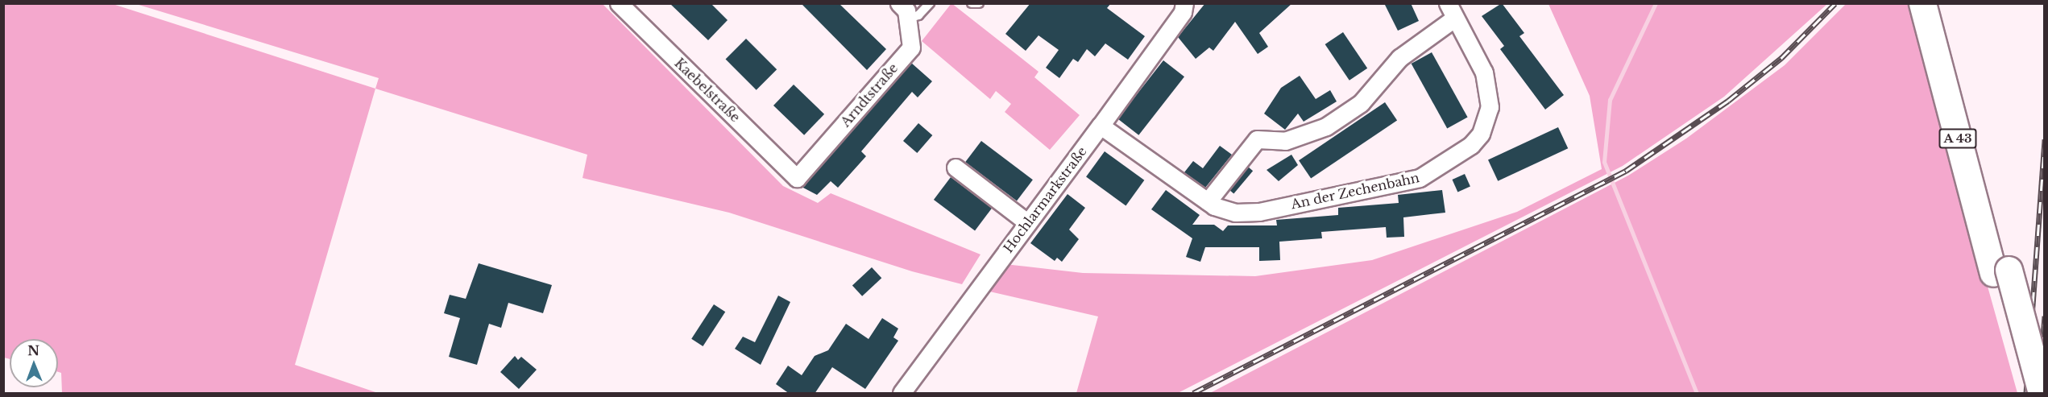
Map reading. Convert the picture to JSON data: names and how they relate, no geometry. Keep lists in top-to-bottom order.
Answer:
{
  "streets": {
    "highway": ["A 43"],
    "street": [
      "Kaebelstraße",
      "Arndtstraße",
      "An der Zechenbahn",
      "Hochlarmarkstraße"
    ]
  },
  "crossings": [
    ["Kaebelstraße", "Arndtstraße"],
    ["An der Zechenbahn", "Hochlarmarkstraße"]
  ],
  "north": "top"
}
